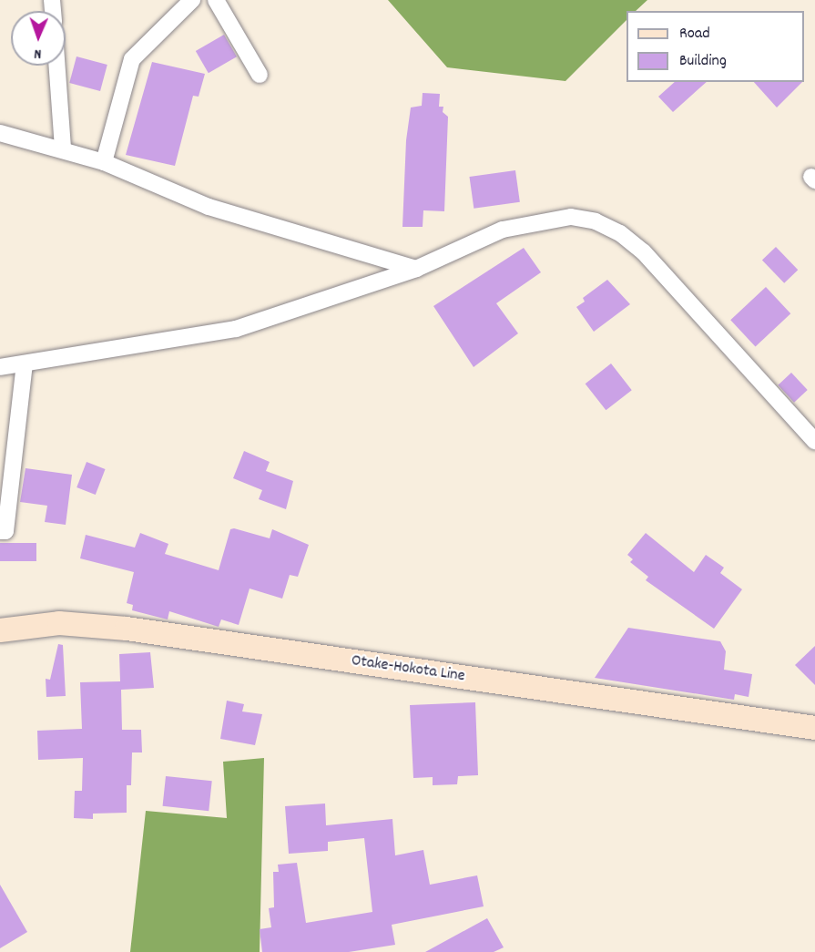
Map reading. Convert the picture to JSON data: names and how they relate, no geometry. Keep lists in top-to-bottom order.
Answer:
{
  "streets": {
    "main road": ["Otake-Hokota Line"]
  },
  "legend": ["Road", "Building"],
  "north": "bottom"
}
